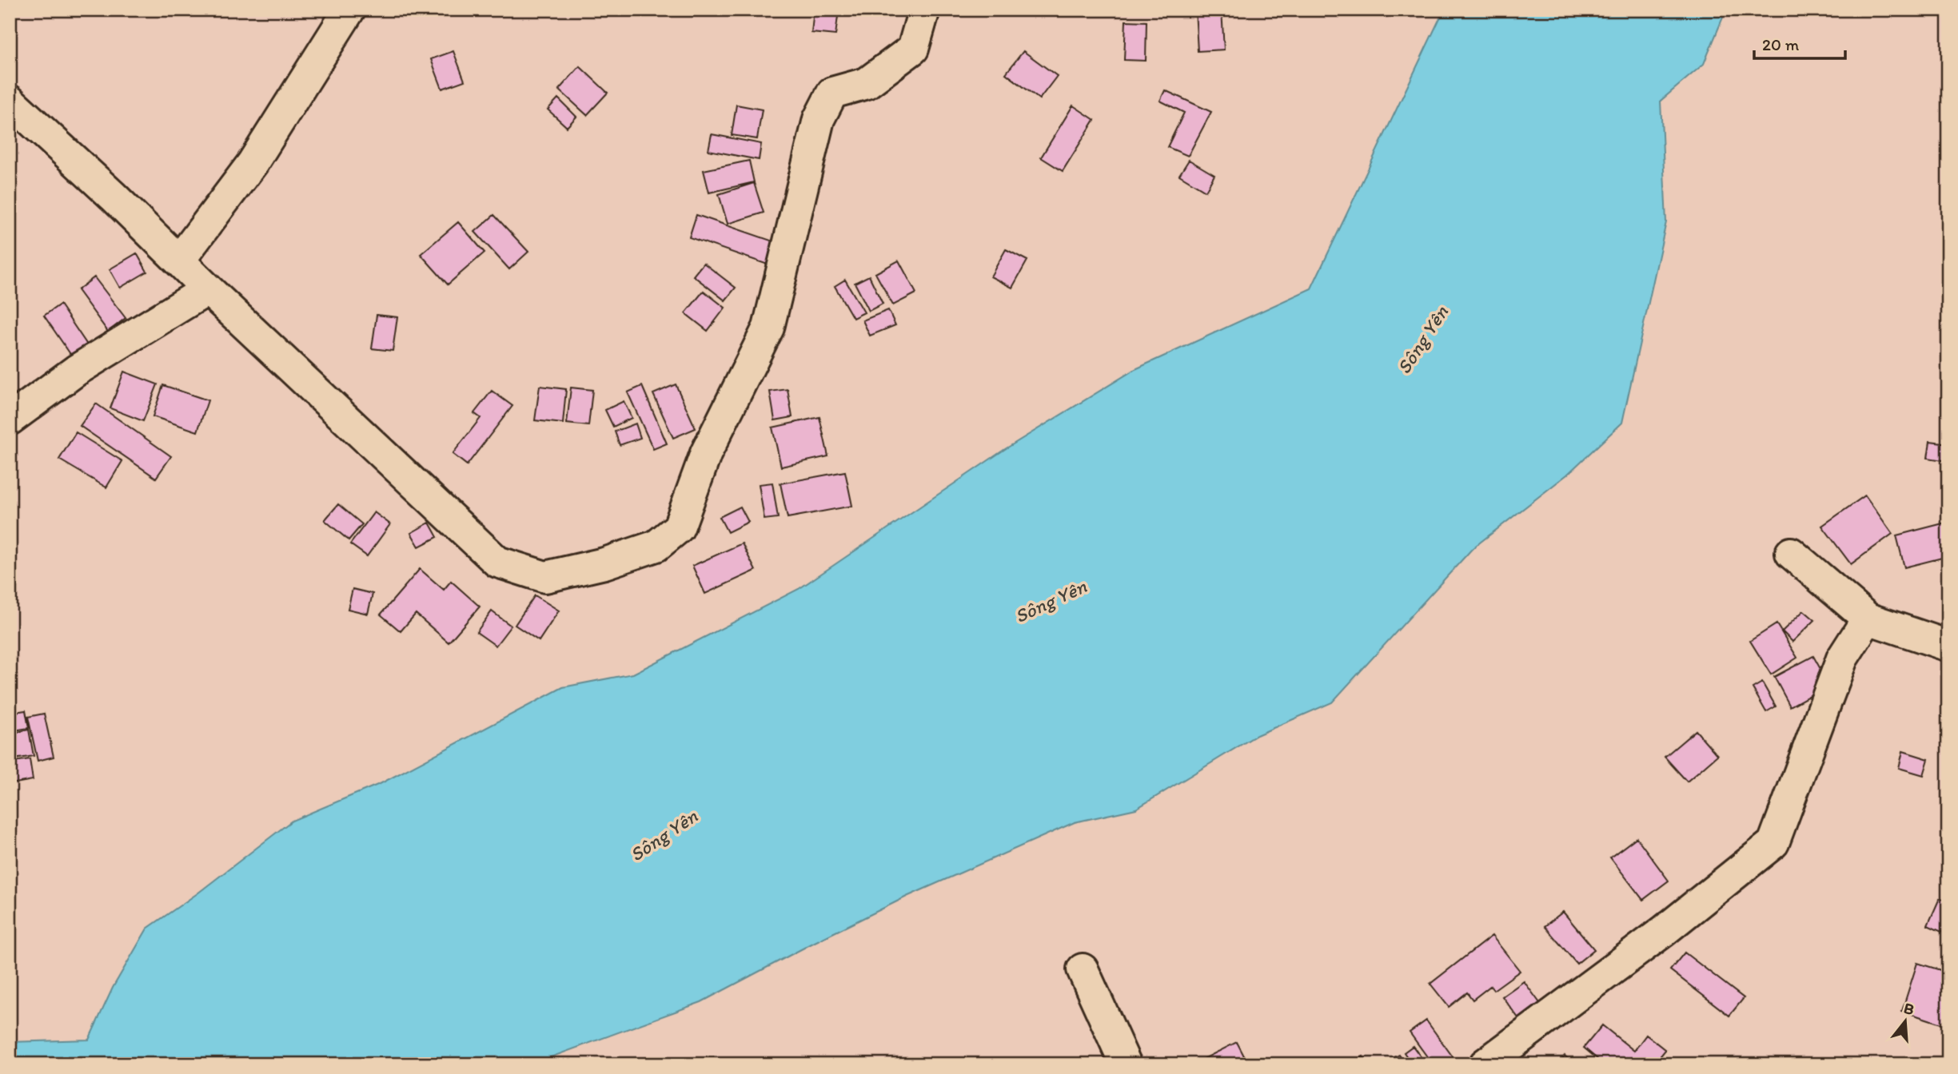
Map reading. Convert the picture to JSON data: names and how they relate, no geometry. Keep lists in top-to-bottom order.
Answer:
{
  "water": ["Sông Yên"],
  "scale_bar": "20 m",
  "north": "top"
}
